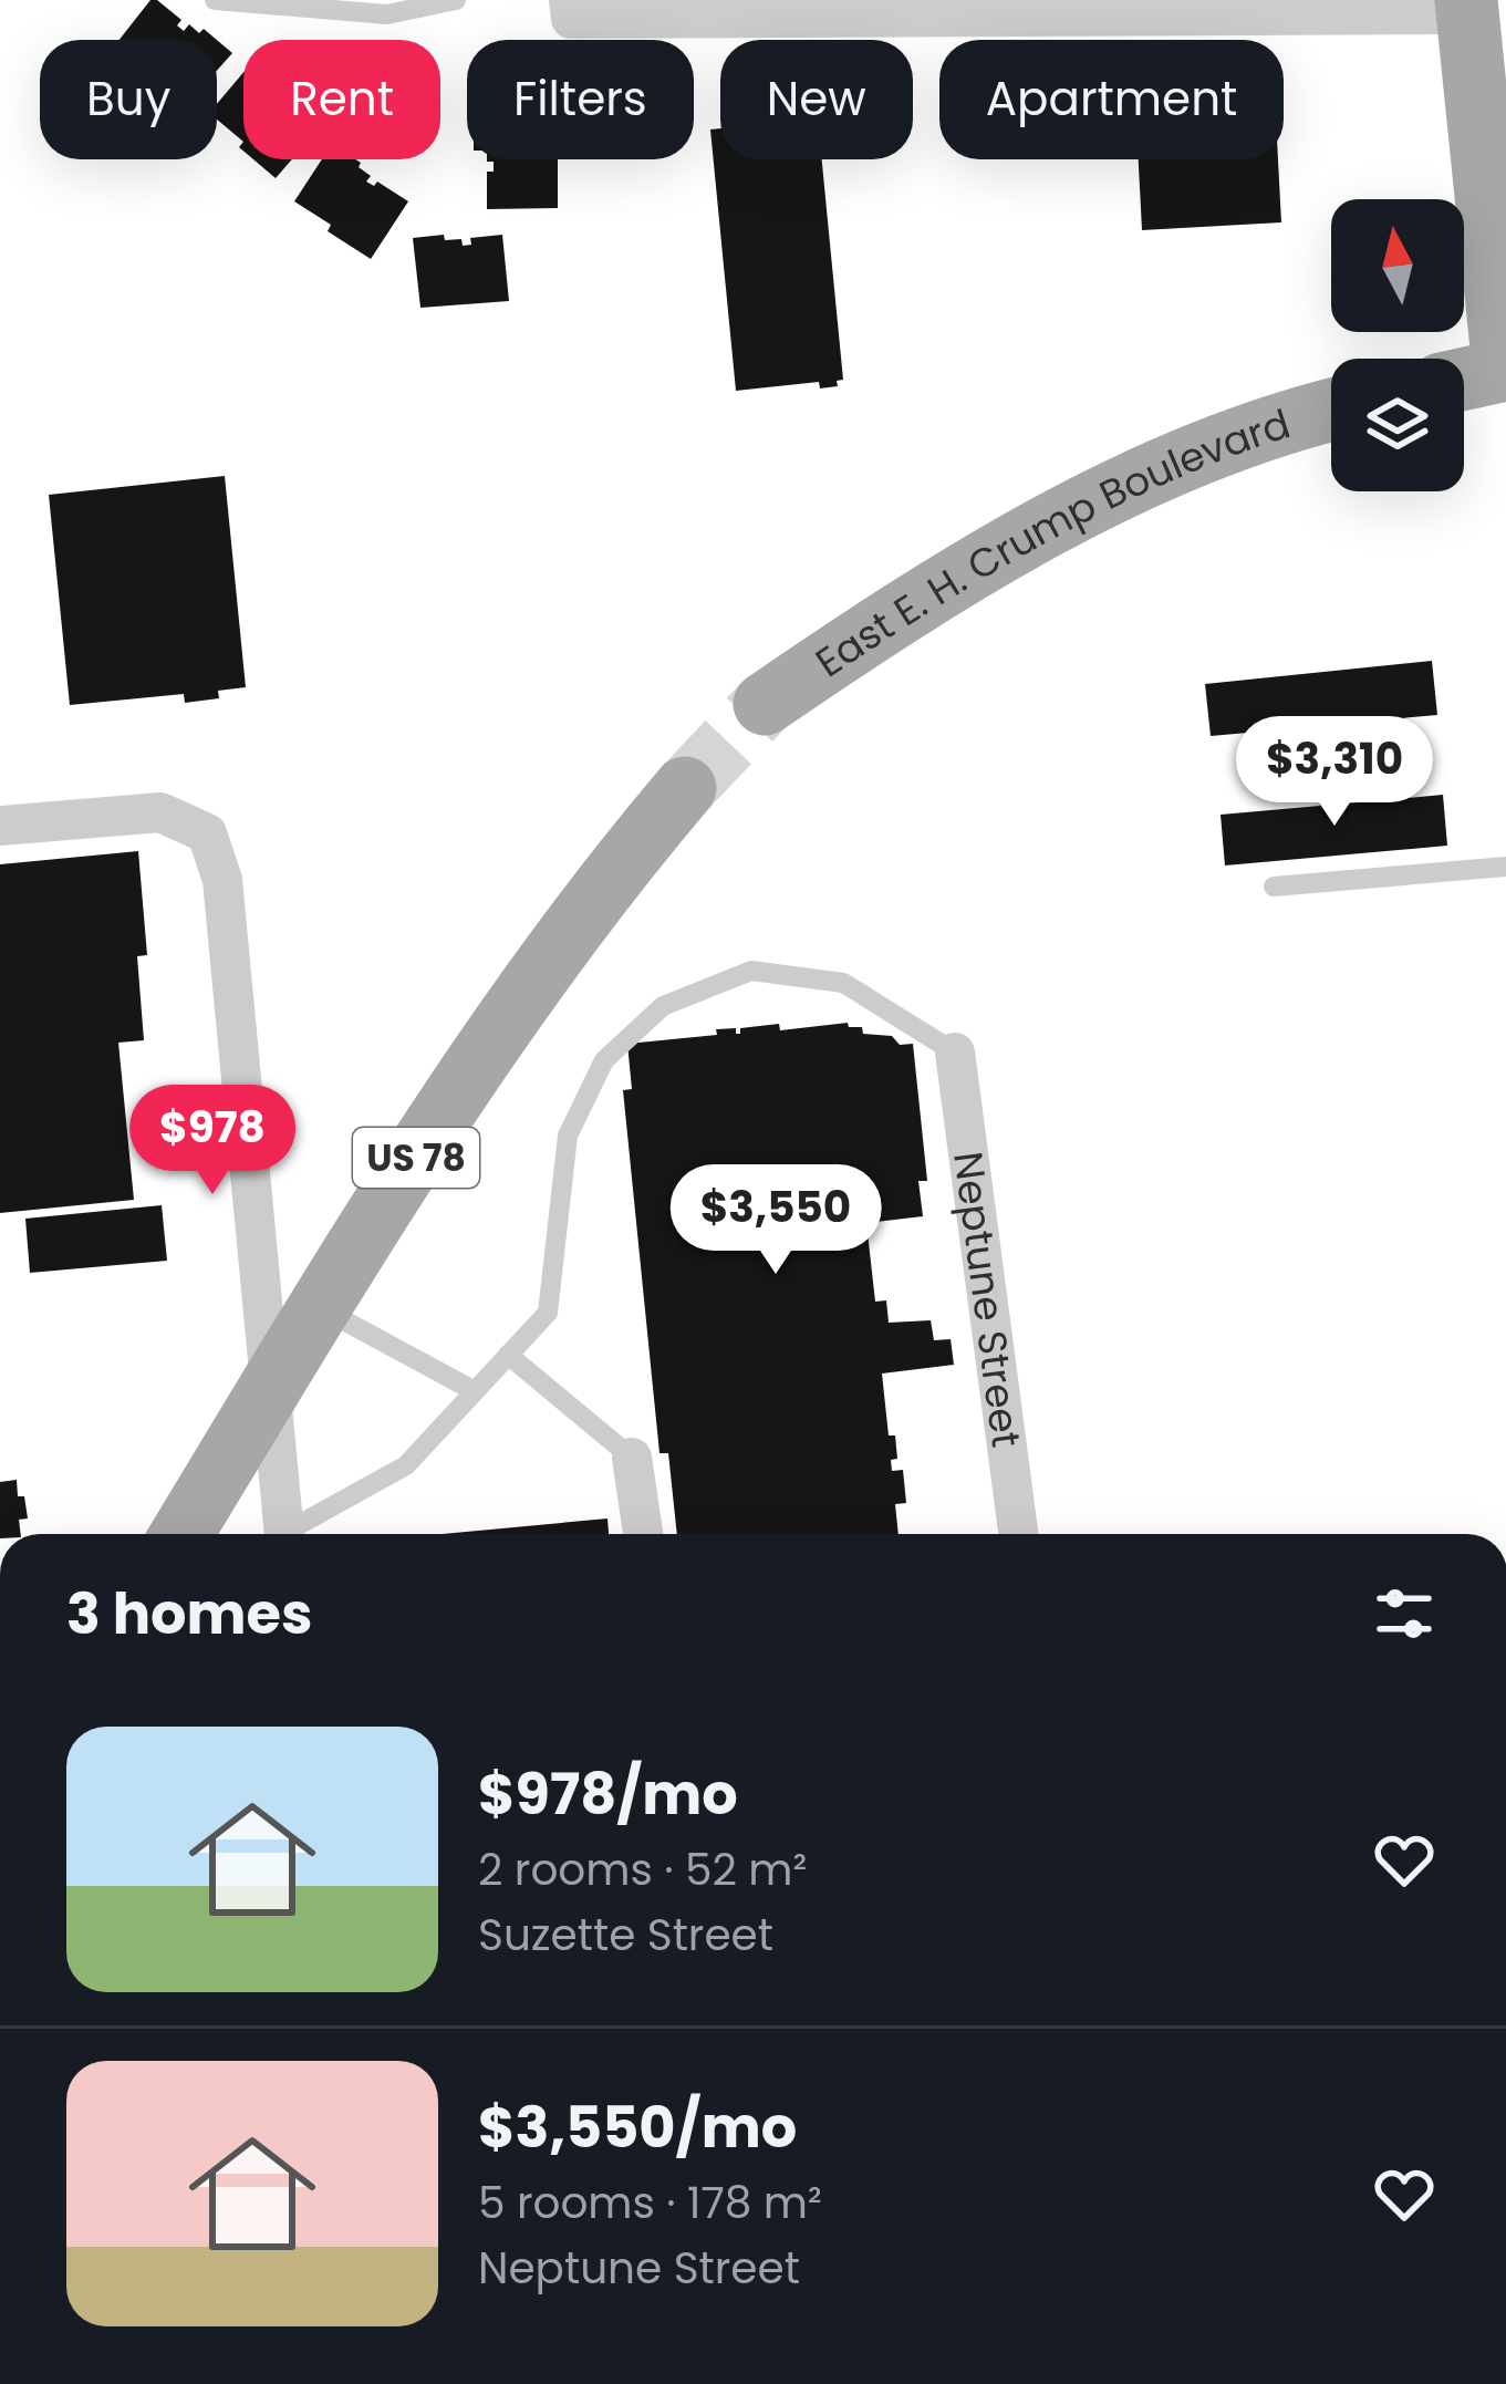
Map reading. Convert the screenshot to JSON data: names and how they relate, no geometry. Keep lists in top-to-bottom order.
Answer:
{
  "streets": {
    "main road": ["East E. H. Crump Boulevard", "US 78"],
    "street": ["Neptune Street"]
  },
  "north": "top",
  "page": {
    "chip": [
      "Buy",
      "Rent",
      "Filters",
      "New",
      "Apartment"
    ],
    "price": ["$3,310", "$978", "$3,550"],
    "heading": "3 homes",
    "list": [
      {
        "name": "$978/mo",
        "note": "2 rooms · 52 m² · Suzette Street"
      },
      {
        "name": "$3,550/mo",
        "note": "5 rooms · 178 m² · Neptune Street"
      }
    ]
  }
}
